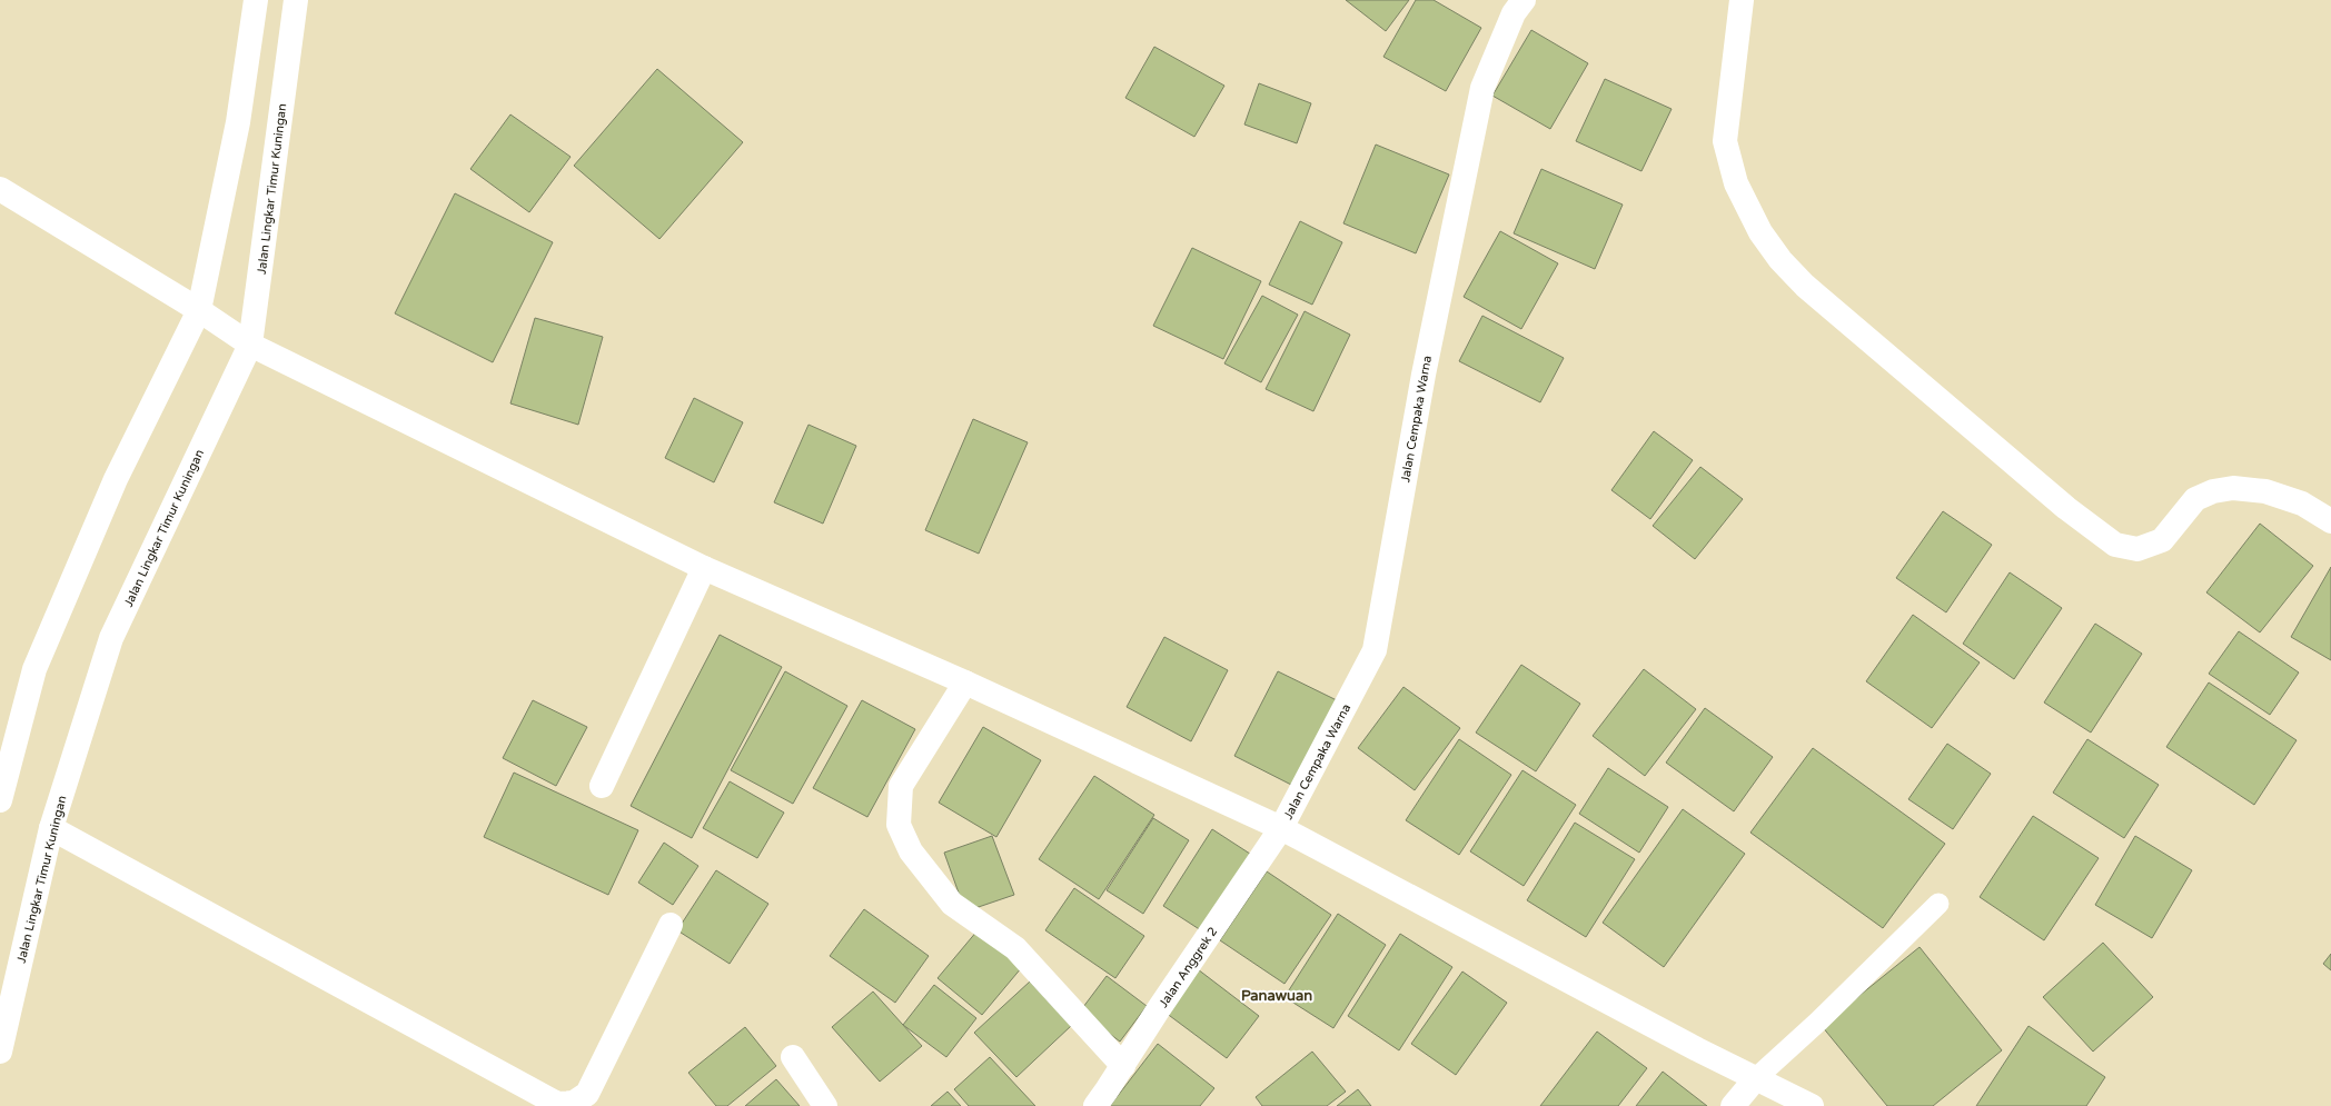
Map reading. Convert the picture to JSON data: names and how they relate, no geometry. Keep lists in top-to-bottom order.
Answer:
{
  "streets": {
    "street": ["Jalan Lingkar Timur Kuningan", "Jalan Cempaka Warna", "Jalan Anggrek 2"]
  },
  "crossings": [
    ["Jalan Cempaka Warna", "Jalan Anggrek 2"]
  ],
  "districts": ["Panawuan"]
}
